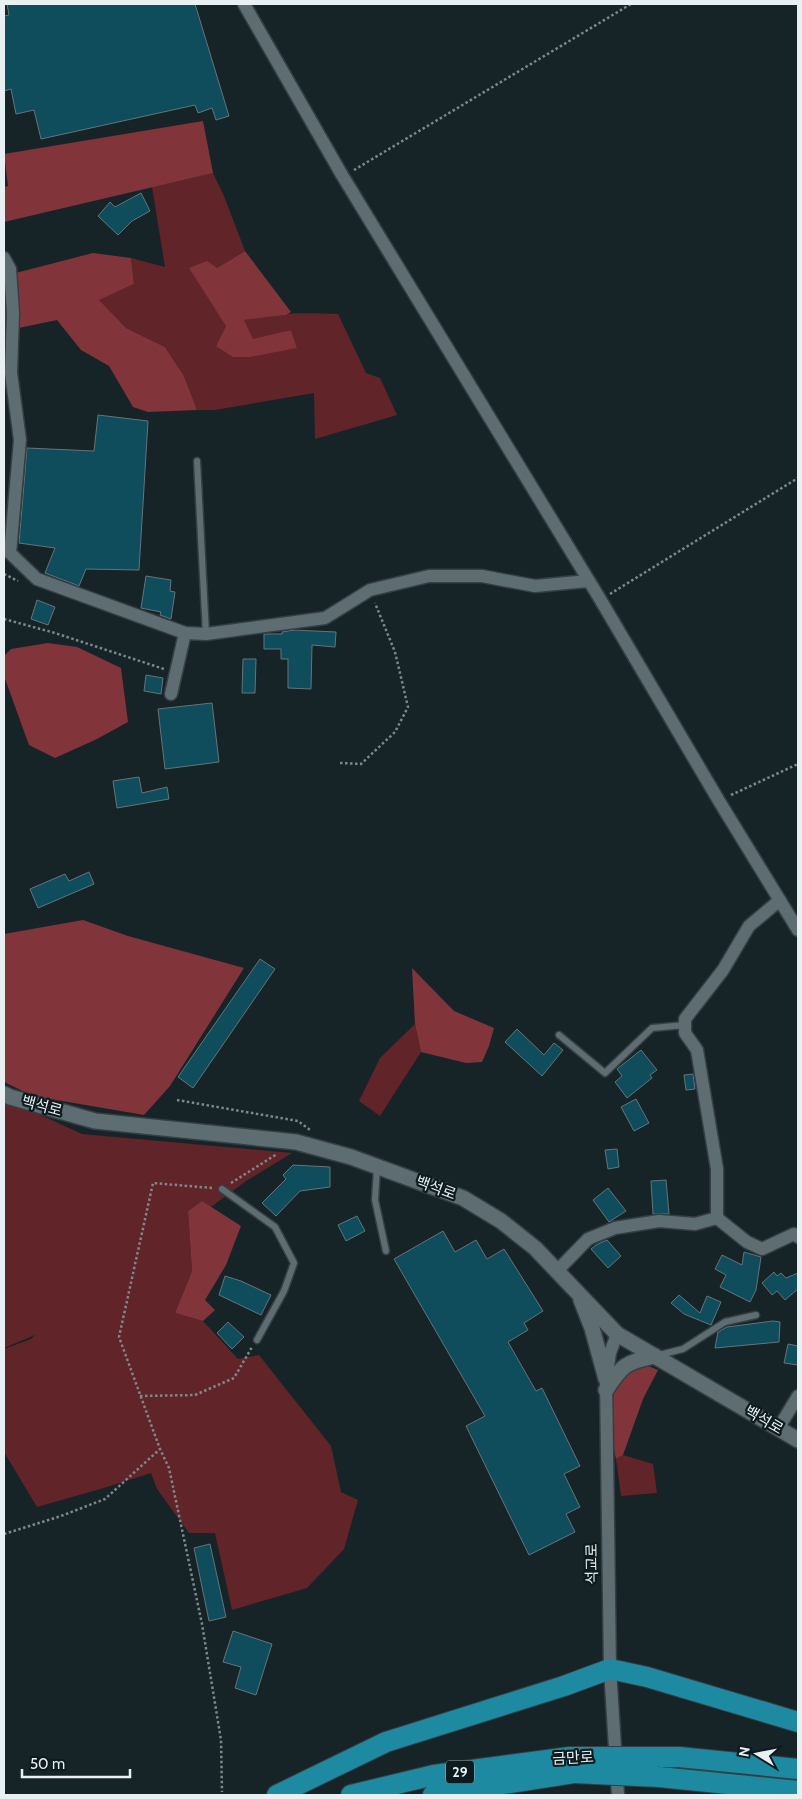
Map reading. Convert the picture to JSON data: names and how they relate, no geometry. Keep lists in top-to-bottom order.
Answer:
{
  "streets": {
    "highway": ["금만로", "29"],
    "street": ["백석로", "석교로"]
  },
  "crossings": [
    ["백석로", "석교로"]
  ],
  "scale_bar": "50 m",
  "north": "left"
}
